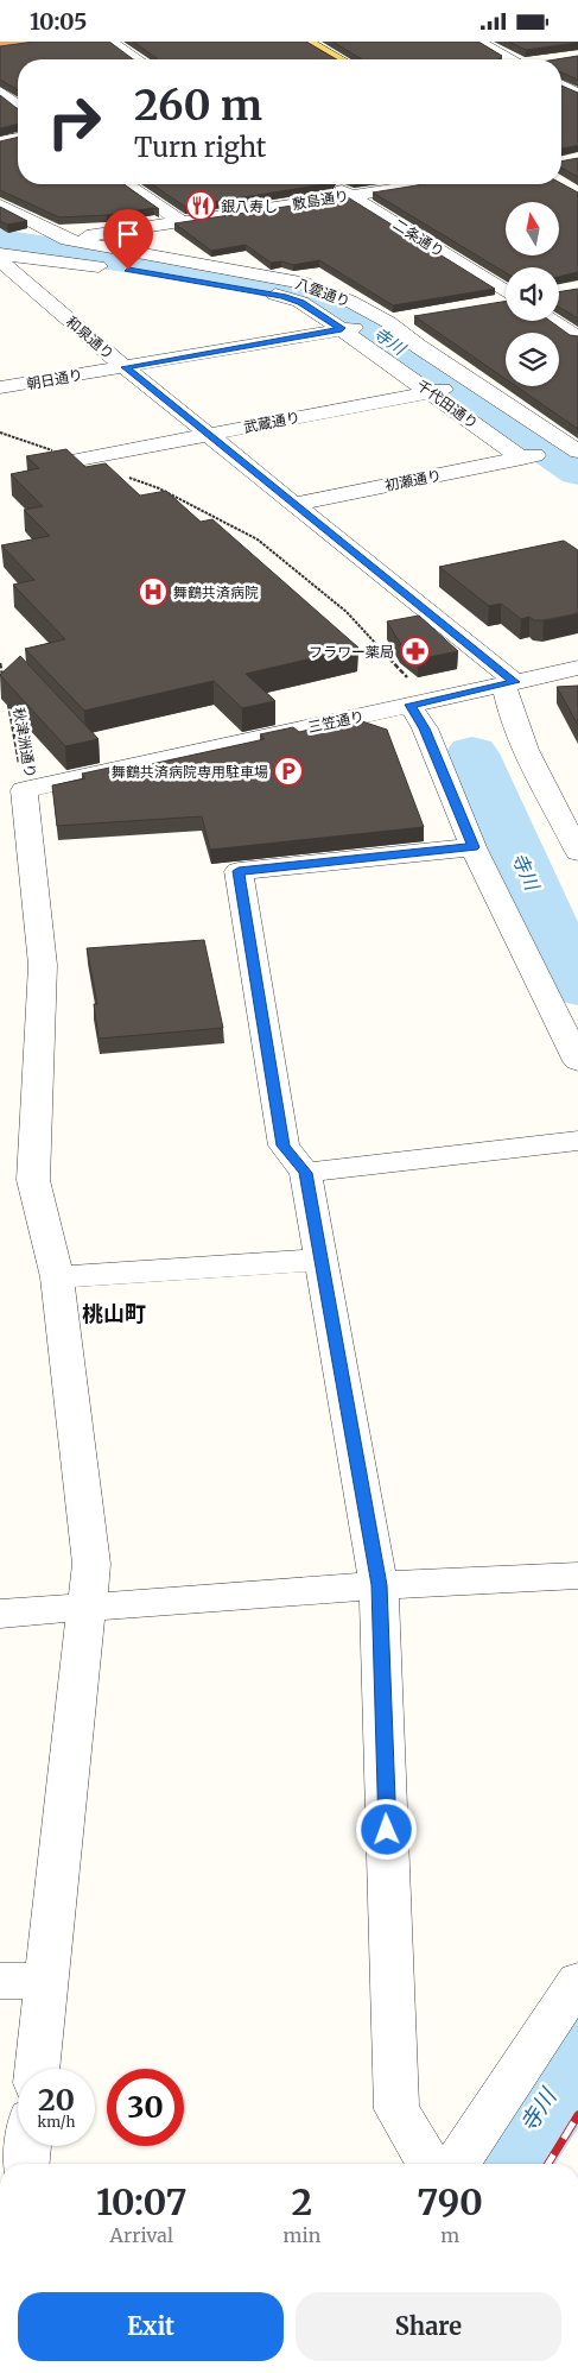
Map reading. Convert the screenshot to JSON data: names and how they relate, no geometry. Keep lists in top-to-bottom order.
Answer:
{
  "streets": {
    "street": [
      "敷島通り",
      "二条通り",
      "八雲通り",
      "和泉通り",
      "朝日通り",
      "千代田通り",
      "武蔵通り",
      "初瀬通り",
      "三笠通り"
    ],
    "path": ["秋津洲通り"]
  },
  "crossings": [
    ["敷島通り", "二条通り"],
    ["敷島通り", "八雲通り"],
    ["敷島通り", "和泉通り"],
    ["敷島通り", "千代田通り"],
    ["八雲通り", "朝日通り"],
    ["八雲通り", "武蔵通り"],
    ["八雲通り", "初瀬通り"],
    ["和泉通り", "朝日通り"],
    ["和泉通り", "千代田通り"],
    ["和泉通り", "武蔵通り"],
    ["和泉通り", "初瀬通り"],
    ["和泉通り", "三笠通り"],
    ["朝日通り", "千代田通り"],
    ["千代田通り", "武蔵通り"],
    ["千代田通り", "初瀬通り"],
    ["三笠通り", "秋津洲通り"]
  ],
  "districts": ["桃山町"],
  "water": ["寺川"],
  "places": {
    "restaurant": ["銀八寿し"],
    "hospital": ["舞鶴共済病院"],
    "pharmacy": ["フラワー薬局"],
    "parking": ["舞鶴共済病院専用駐車場"]
  },
  "north": "top",
  "page": {
    "status": "10:05",
    "turn": ["260 m", "Turn right"],
    "speed": "20 km/h",
    "limit": "30",
    "eta": [
      "10:07",
      "Arrival",
      "2",
      "min",
      "790",
      "m"
    ],
    "buttons": ["Exit", "Share"]
  }
}
